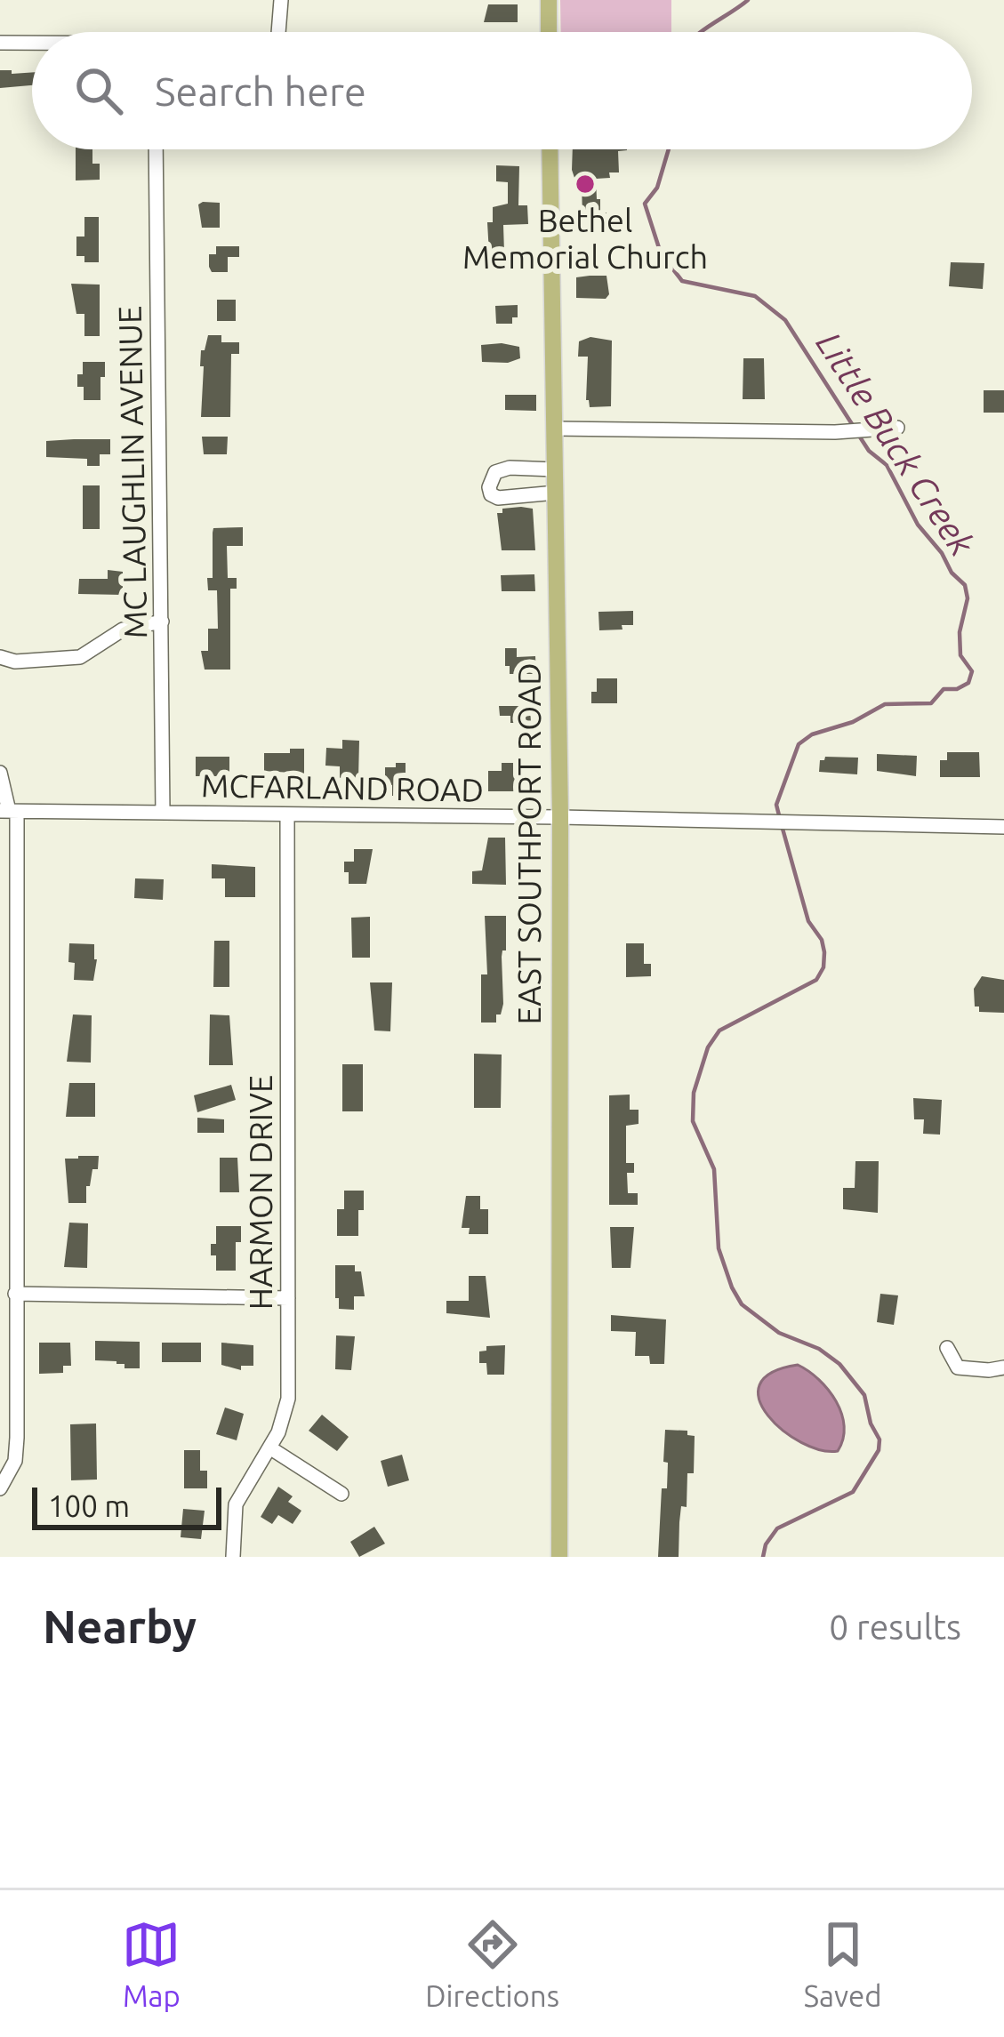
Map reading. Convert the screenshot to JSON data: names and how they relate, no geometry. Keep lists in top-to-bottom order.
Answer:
{
  "streets": {
    "main road": ["EAST SOUTHPORT ROAD"],
    "street": ["MC LAUGHLIN AVENUE", "MCFARLAND ROAD", "HARMON DRIVE"]
  },
  "crossings": [
    ["MC LAUGHLIN AVENUE", "MCFARLAND ROAD"],
    ["MCFARLAND ROAD", "EAST SOUTHPORT ROAD"],
    ["MCFARLAND ROAD", "HARMON DRIVE"]
  ],
  "water": ["Little Buck Creek"],
  "places": ["Bethel Memorial Church"],
  "scale_bar": "100 m",
  "page": {
    "search": "Search here",
    "scale": "100 m",
    "heading": ["Nearby", "0 results"],
    "nav": ["Map", "Directions", "Saved"]
  }
}
